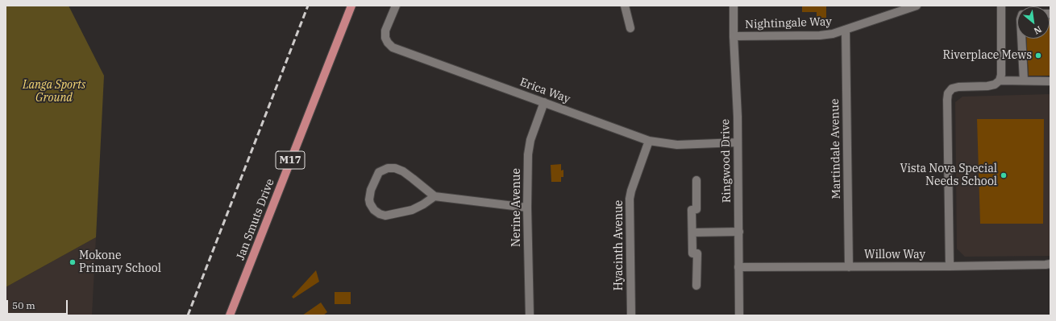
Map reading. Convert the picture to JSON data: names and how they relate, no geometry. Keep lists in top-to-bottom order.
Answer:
{
  "streets": {
    "main road": ["M17", "Jan Smuts Drive"],
    "street": [
      "Nightingale Way",
      "Erica Way",
      "Martindale Avenue",
      "Ringwood Drive",
      "Nerine Avenue",
      "Hyacinth Avenue",
      "Willow Way"
    ]
  },
  "crossings": [
    ["Nightingale Way", "Martindale Avenue"],
    ["Nightingale Way", "Ringwood Drive"],
    ["Erica Way", "Ringwood Drive"],
    ["Erica Way", "Nerine Avenue"],
    ["Erica Way", "Hyacinth Avenue"],
    ["Martindale Avenue", "Willow Way"],
    ["Ringwood Drive", "Willow Way"]
  ],
  "parks": ["Langa Sports Ground"],
  "places": ["Riverplace Mews", "Vista Nova Special Needs School", "Mokone Primary School"],
  "scale_bar": "50 m",
  "north": "bottom right"
}
